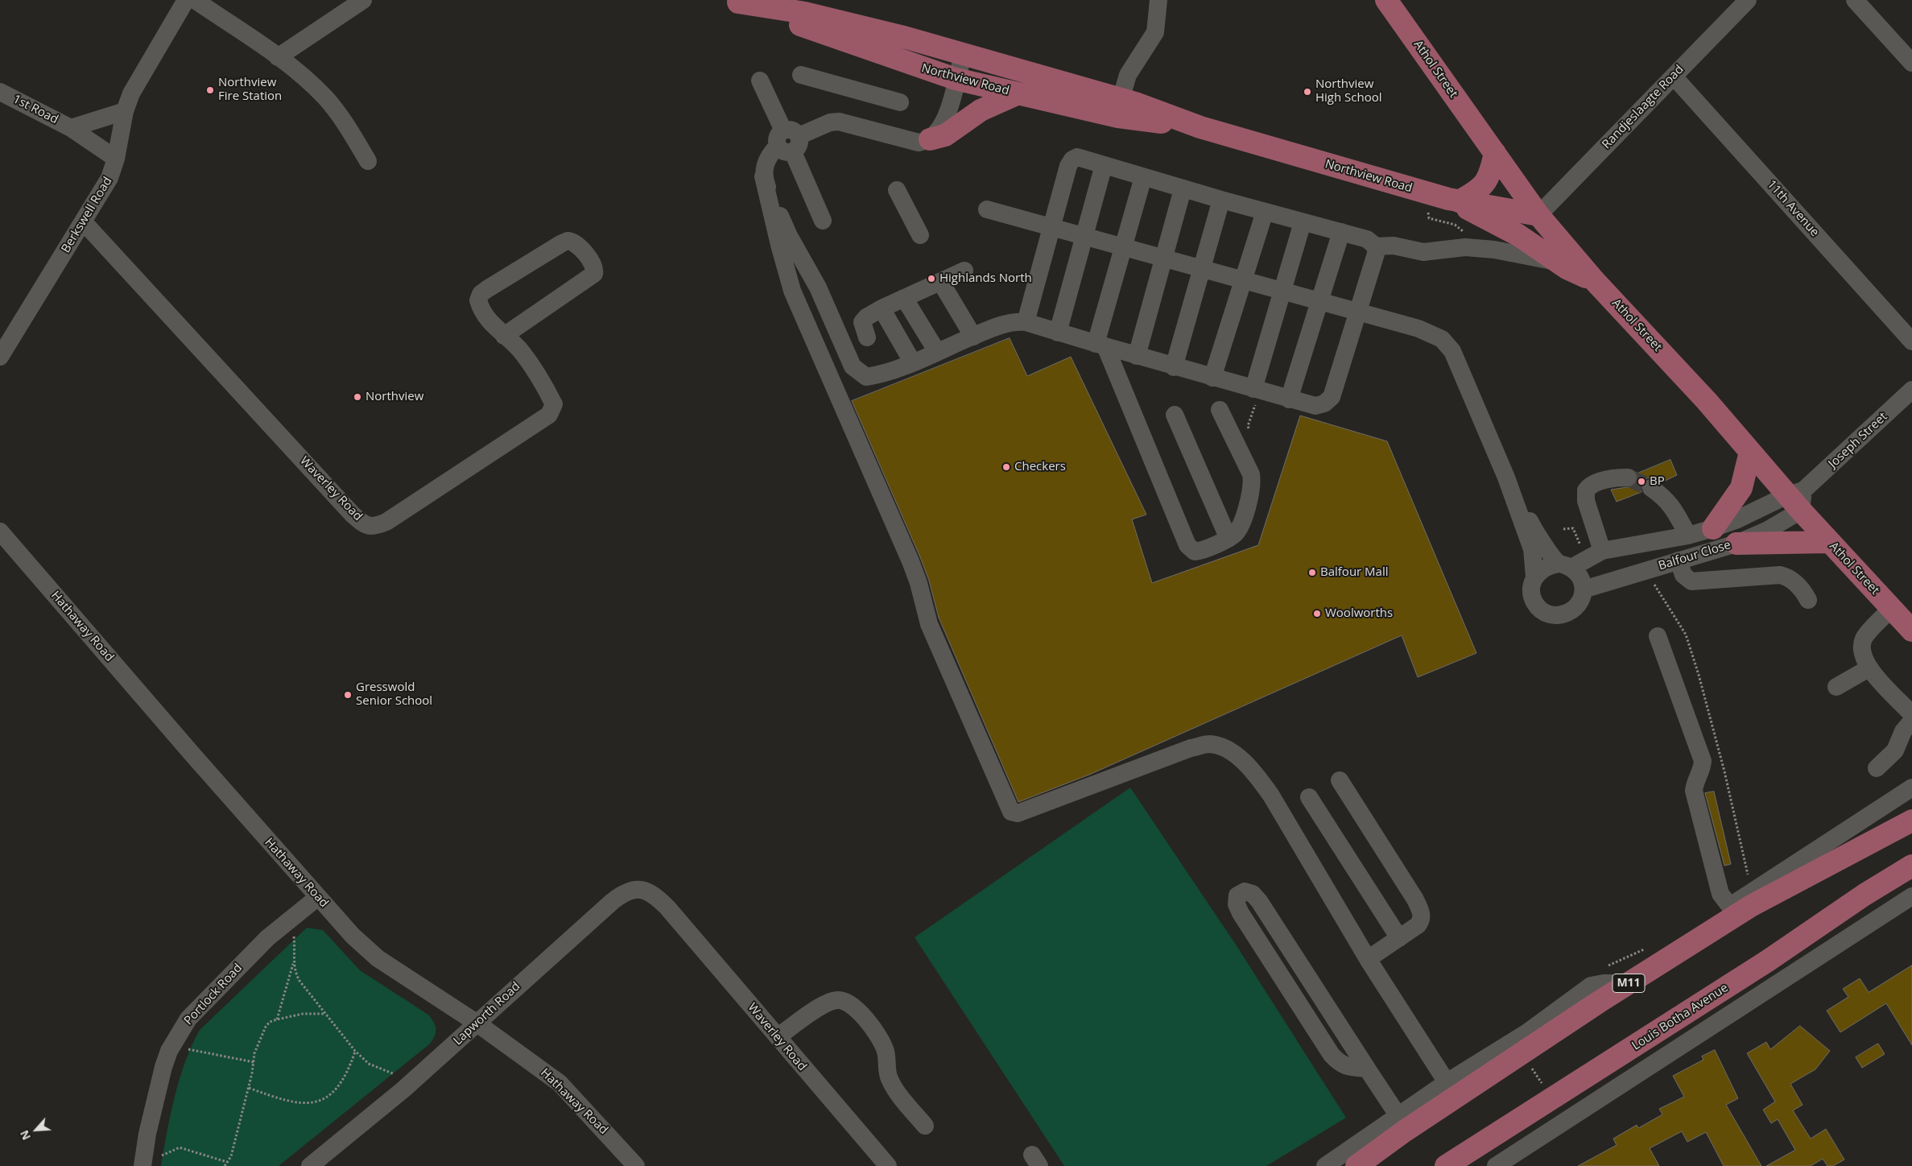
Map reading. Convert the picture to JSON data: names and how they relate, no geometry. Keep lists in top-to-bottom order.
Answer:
{
  "streets": {
    "main road": [
      "Athol Street",
      "Northview Road",
      "M11",
      "Louis Botha Avenue"
    ],
    "street": [
      "Randjeslaagte Road",
      "1st Road",
      "11th Avenue",
      "Berkswell Road",
      "Joseph Street",
      "Waverley Road",
      "Balfour Close",
      "Hathaway Road",
      "Portlock Road",
      "Lapworth Road"
    ]
  },
  "crossings": [
    ["Athol Street", "Northview Road"],
    ["Athol Street", "Randjeslaagte Road"],
    ["Athol Street", "Joseph Street"],
    ["Athol Street", "Balfour Close"],
    ["Northview Road", "Randjeslaagte Road"],
    ["Randjeslaagte Road", "11th Avenue"],
    ["1st Road", "Berkswell Road"],
    ["Berkswell Road", "Waverley Road"],
    ["Joseph Street", "Balfour Close"],
    ["Waverley Road", "Lapworth Road"],
    ["Hathaway Road", "Portlock Road"],
    ["Hathaway Road", "Lapworth Road"]
  ],
  "places": [
    "Northview Fire Station",
    "Northview High School",
    "Highlands North",
    "Northview",
    "Checkers",
    "BP",
    "Balfour Mall",
    "Woolworths",
    "Gresswold Senior School"
  ],
  "north": "bottom left"
}
